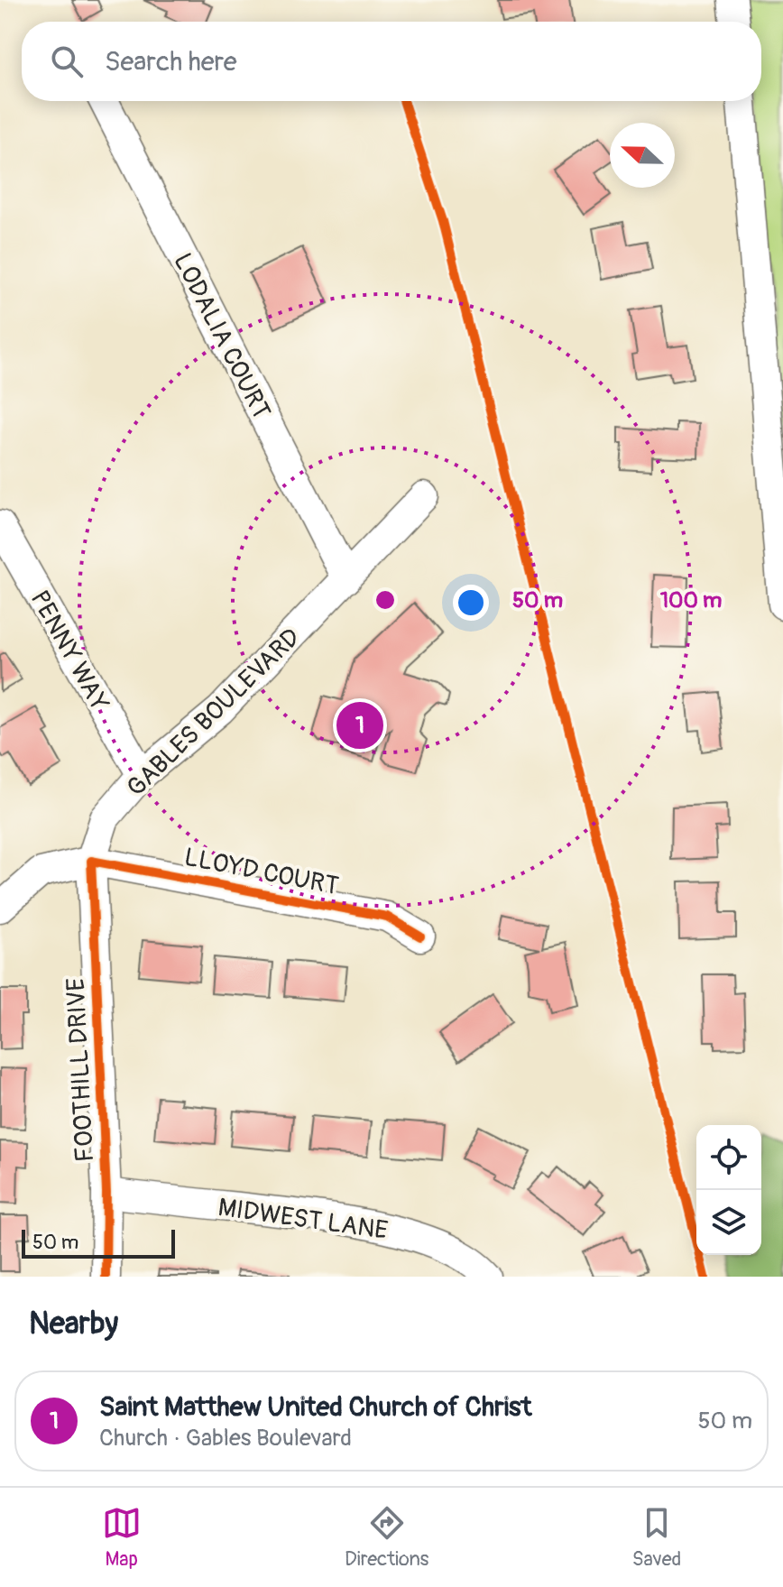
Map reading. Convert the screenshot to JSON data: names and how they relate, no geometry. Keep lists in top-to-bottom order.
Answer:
{
  "streets": {
    "street": [
      "LODALIA COURT",
      "PENNY WAY",
      "GABLES BOULEVARD",
      "LLOYD COURT",
      "FOOTHILL DRIVE",
      "MIDWEST LANE"
    ]
  },
  "crossings": [
    ["LODALIA COURT", "GABLES BOULEVARD"],
    ["PENNY WAY", "GABLES BOULEVARD"],
    ["GABLES BOULEVARD", "LLOYD COURT"],
    ["GABLES BOULEVARD", "FOOTHILL DRIVE"],
    ["LLOYD COURT", "FOOTHILL DRIVE"],
    ["FOOTHILL DRIVE", "MIDWEST LANE"]
  ],
  "scale_bar": "50 m",
  "north": "left",
  "page": {
    "search": "Search here",
    "pins": "1",
    "scale": "50 m",
    "heading": "Nearby",
    "list": [
      {
        "mark": "1",
        "name": "Saint Matthew United Church of Christ",
        "note": "Church · Gables Boulevard",
        "value": "50 m"
      }
    ],
    "nav": ["Map", "Directions", "Saved"]
  },
  "rings": ["50 m", "100 m"]
}
